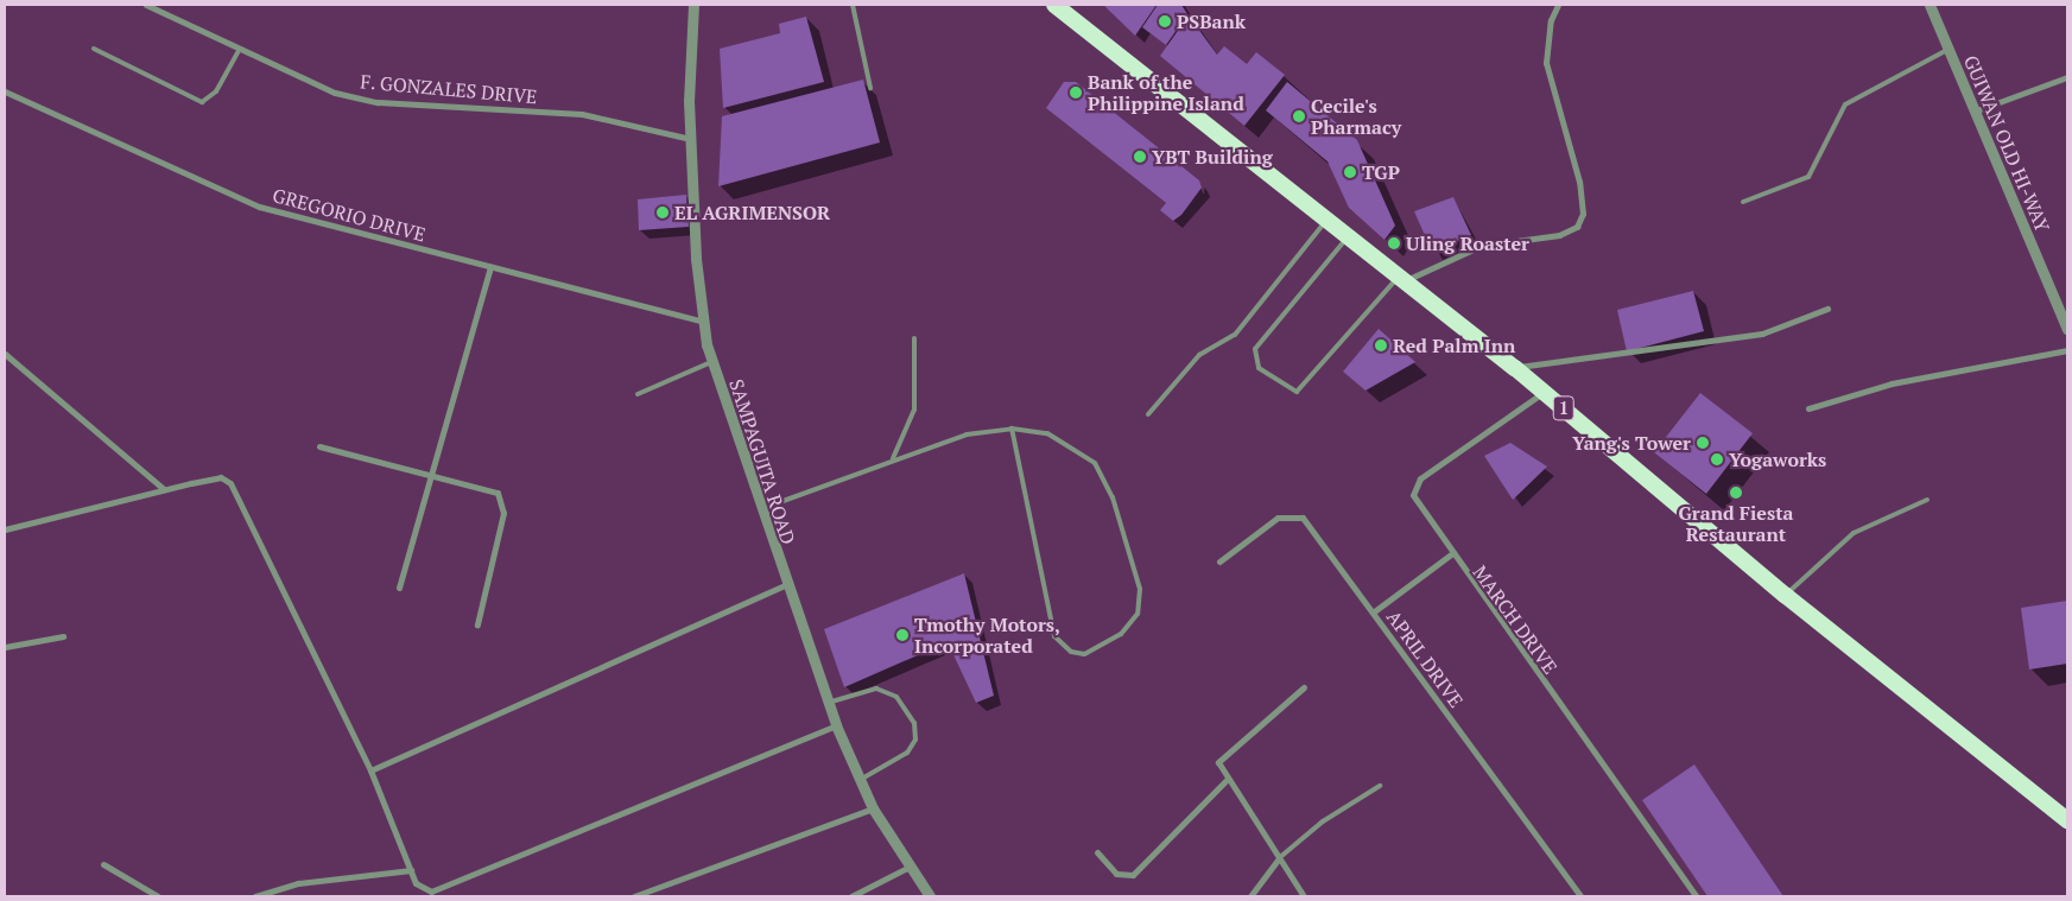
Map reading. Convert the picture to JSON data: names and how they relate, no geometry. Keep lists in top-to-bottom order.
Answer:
{
  "streets": {
    "highway": ["1"],
    "street": [
      "F. GONZALES DRIVE",
      "GUIWAN OLD HI-WAY",
      "GREGORIO DRIVE",
      "SAMPAGUITA ROAD",
      "MARCH DRIVE",
      "APRIL DRIVE"
    ]
  },
  "crossings": [
    ["F. GONZALES DRIVE", "SAMPAGUITA ROAD"],
    ["GREGORIO DRIVE", "SAMPAGUITA ROAD"],
    ["1", "MARCH DRIVE"]
  ],
  "places": [
    "PSBank",
    "Bank of the Philippine Island",
    "Cecile's Pharmacy",
    "YBT Building",
    "TGP",
    "EL AGRIMENSOR",
    "Uling Roaster",
    "Red Palm Inn",
    "Yang's Tower",
    "Yogaworks",
    "Grand Fiesta Restaurant",
    "Tmothy Motors, Incorporated"
  ]
}
